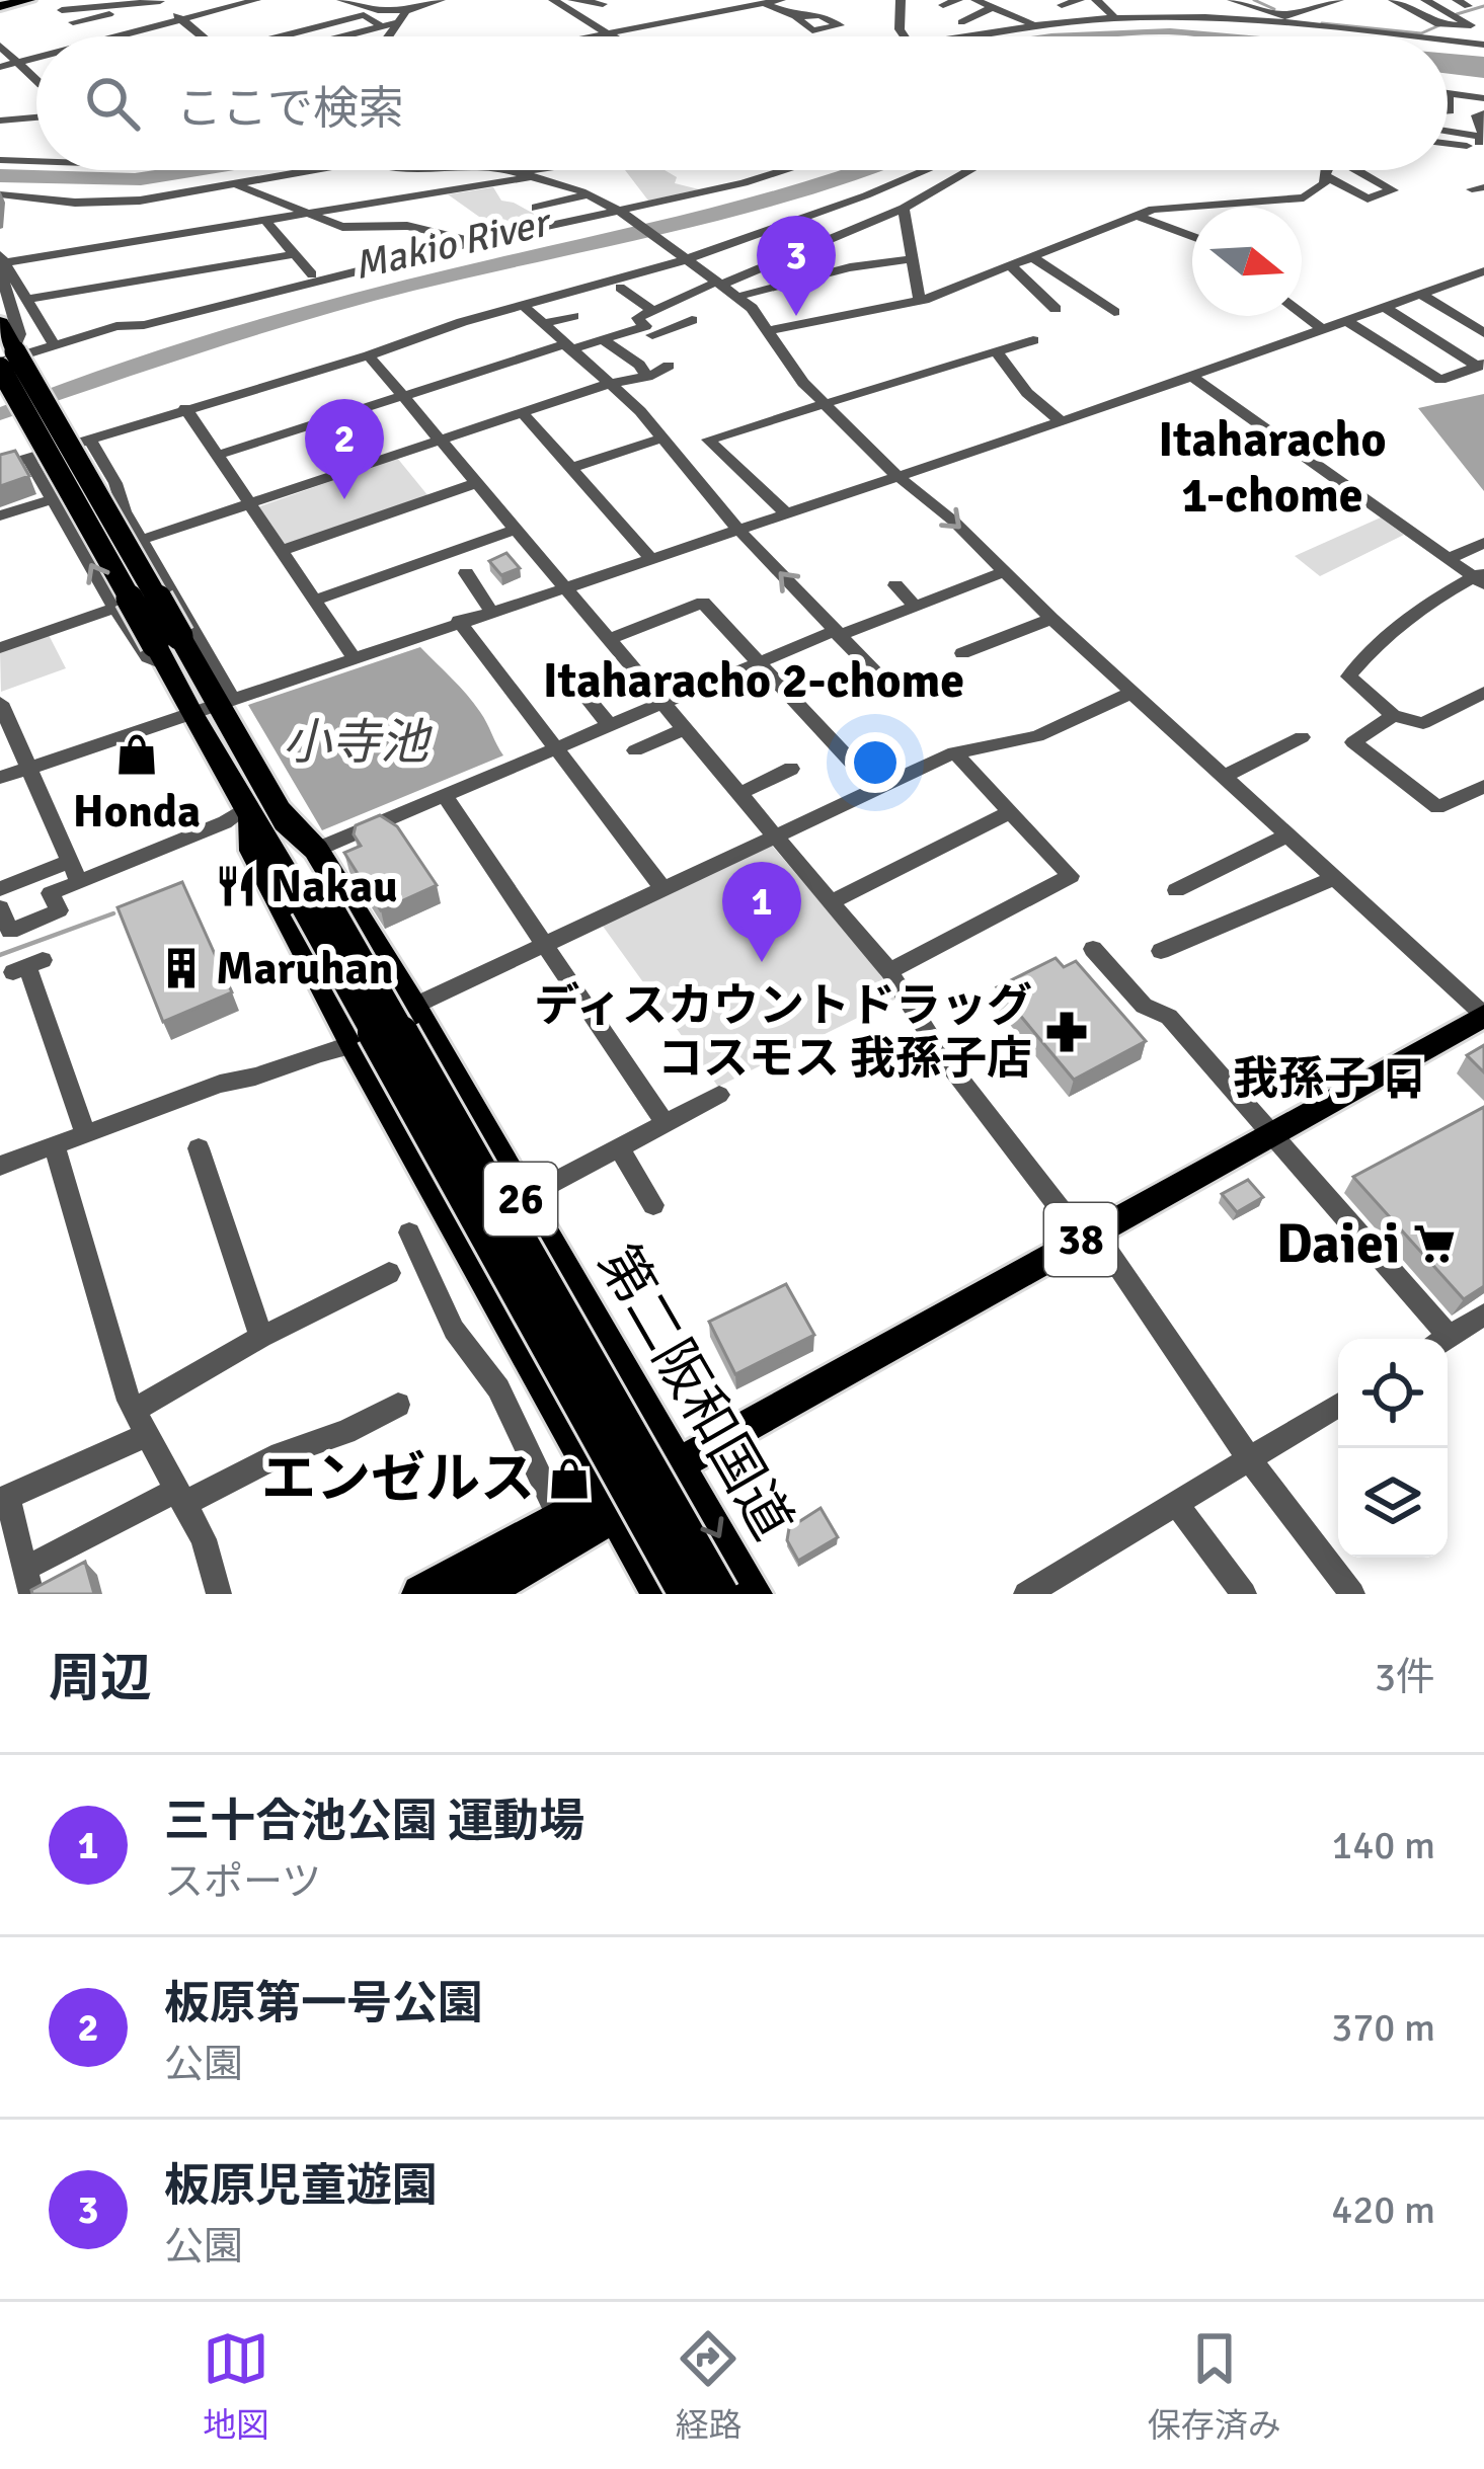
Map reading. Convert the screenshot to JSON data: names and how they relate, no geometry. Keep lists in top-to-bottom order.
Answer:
{
  "streets": {
    "highway": ["26", "第二阪和国道"],
    "main road": ["38"]
  },
  "crossings": [
    ["26", "第二阪和国道"],
    ["38", "第二阪和国道"]
  ],
  "districts": ["Itaharacho 1-chome", "Itaharacho 2-chome"],
  "water": ["Makio River", "小寺池"],
  "places": {
    "shop": ["Honda", "エンゼルス"],
    "restaurant": ["Nakau"],
    "building": ["Maruhan"],
    "pharmacy": ["ディスカウントドラッグ コスモス 我孫子店"],
    "bus stop": ["我孫子"],
    "supermarket": ["Daiei"]
  },
  "north": "right",
  "page": {
    "search": "ここで検索",
    "pins": ["3", "2", "1"],
    "heading": ["周辺", "3件"],
    "list": [
      {
        "mark": "1",
        "name": "三十合池公園 運動場",
        "note": "スポーツ",
        "value": "140 m"
      },
      {
        "mark": "2",
        "name": "板原第一号公園",
        "note": "公園",
        "value": "370 m"
      },
      {
        "mark": "3",
        "name": "板原児童遊園",
        "note": "公園",
        "value": "420 m"
      }
    ],
    "nav": ["地図", "経路", "保存済み"]
  }
}
